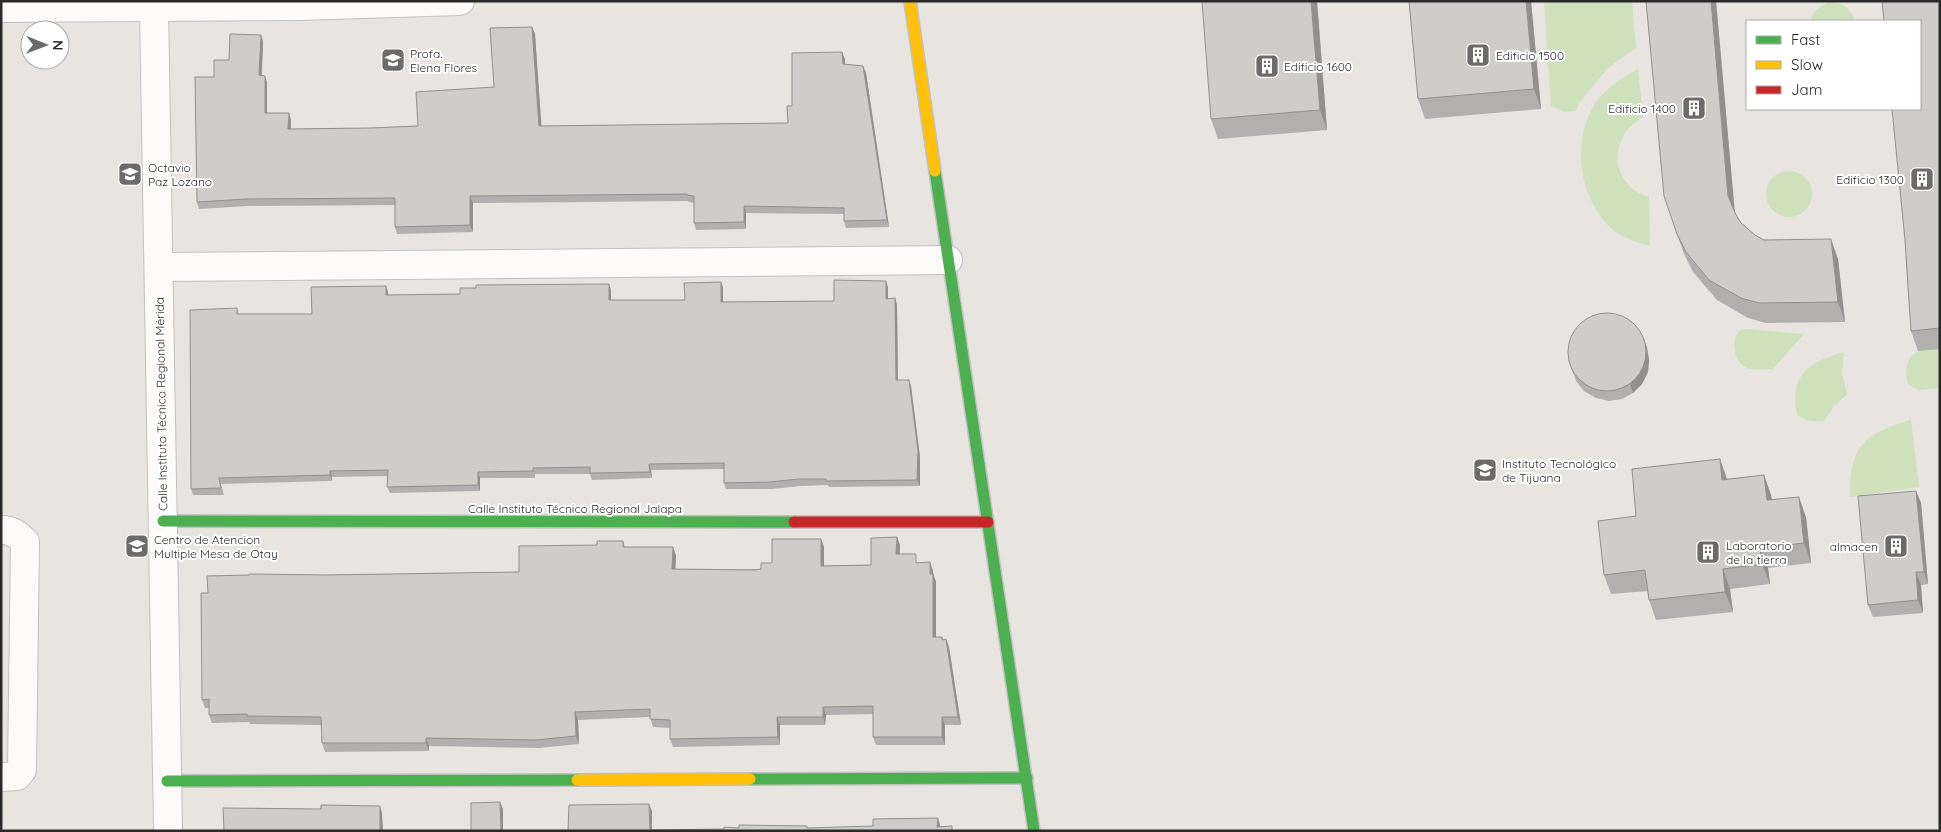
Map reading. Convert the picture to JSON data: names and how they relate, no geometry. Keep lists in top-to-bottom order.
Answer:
{
  "streets": {
    "street": ["Calle Instituto Técnico Regional Mérida", "Calle Instituto Técnico Regional Jalapa"]
  },
  "crossings": [
    ["Calle Instituto Técnico Regional Mérida", "Calle Instituto Técnico Regional Jalapa"]
  ],
  "places": {
    "building": [
      "Edificio 1500",
      "Edificio 1600",
      "Edificio 1400",
      "Edificio 1300",
      "almacen",
      "Laboratorio de la tierra"
    ],
    "school or university": [
      "Profa. Elena Flores",
      "Octavio Paz Lozano",
      "Instituto Tecnológico de Tijuana",
      "Centro de Atencion Multiple Mesa de Otay"
    ]
  },
  "legend": ["Fast", "Slow", "Jam"],
  "north": "right"
}
